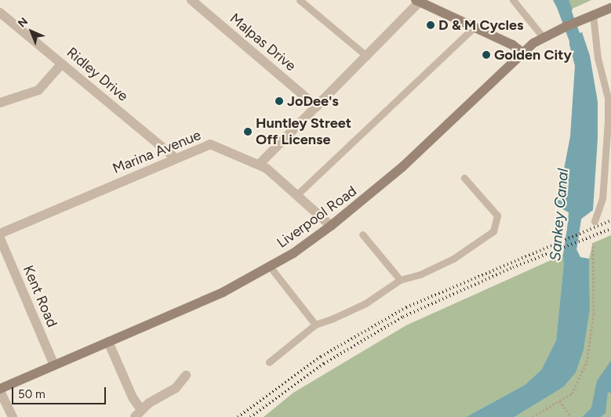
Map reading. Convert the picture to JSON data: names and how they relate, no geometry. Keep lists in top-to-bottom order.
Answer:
{
  "streets": {
    "street": [
      "Malpas Drive",
      "Ridley Drive",
      "Marina Avenue",
      "Liverpool Road",
      "Kent Road"
    ]
  },
  "crossings": [
    ["Ridley Drive", "Marina Avenue"],
    ["Marina Avenue", "Liverpool Road"],
    ["Liverpool Road", "Kent Road"]
  ],
  "water": ["Sankey Canal"],
  "places": [
    "D & M Cycles",
    "Golden City",
    "JoDee's",
    "Huntley Street Off License"
  ],
  "scale_bar": "50 m",
  "north": "top left"
}
